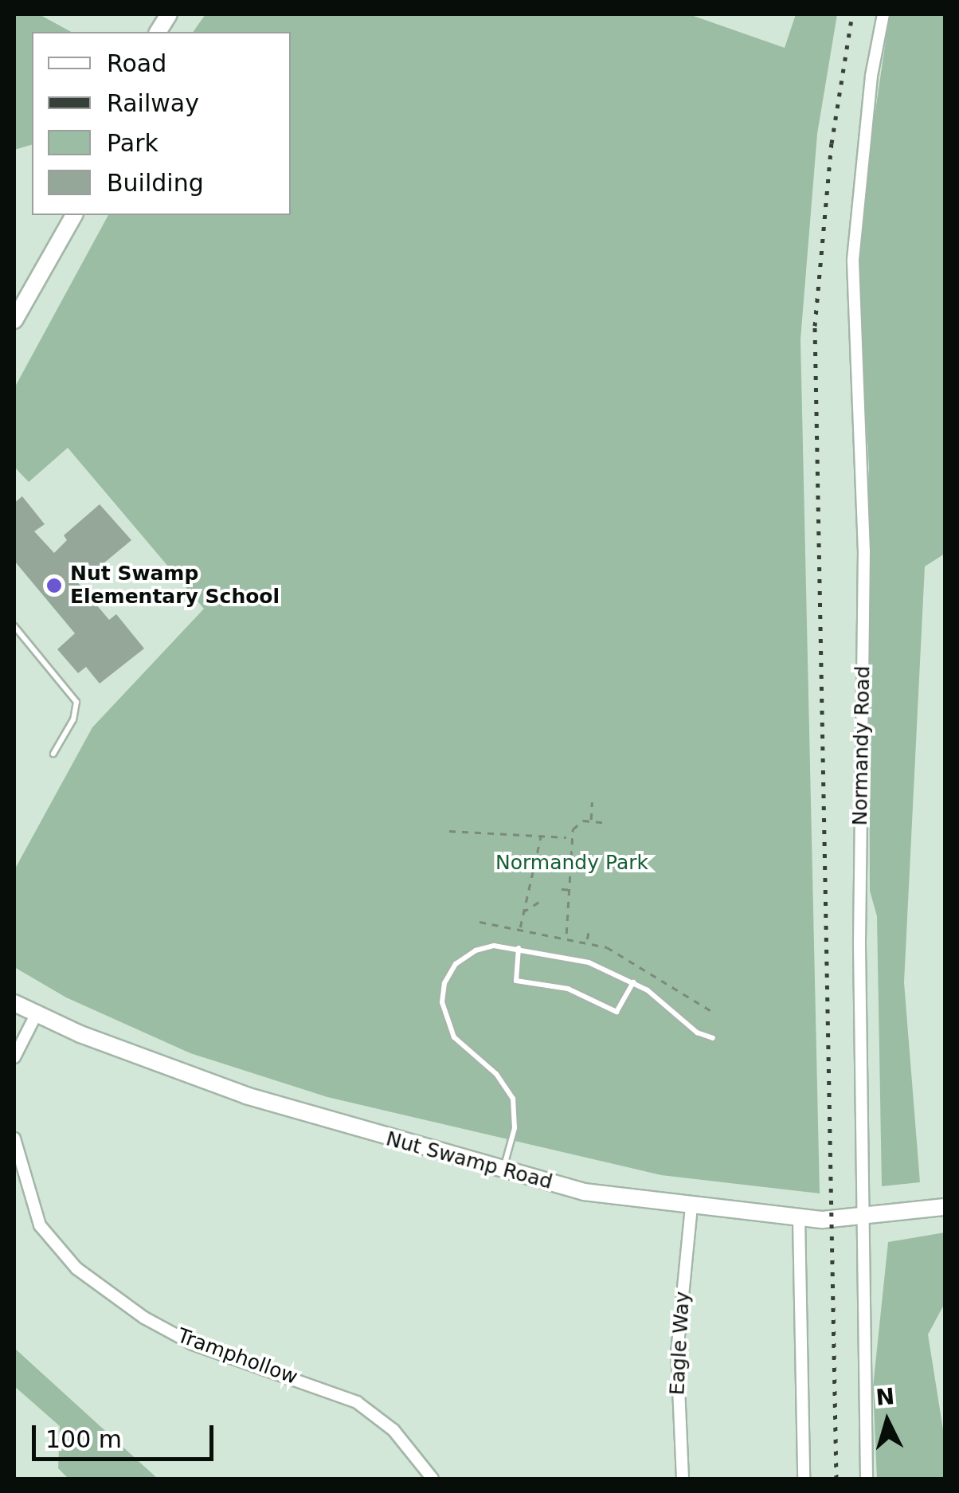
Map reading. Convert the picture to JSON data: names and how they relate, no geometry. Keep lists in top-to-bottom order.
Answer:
{
  "streets": {
    "main road": ["Nut Swamp Road"],
    "street": ["Normandy Road", "Eagle Way", "Tramphollow"]
  },
  "crossings": [
    ["Normandy Road", "Nut Swamp Road"],
    ["Nut Swamp Road", "Eagle Way"]
  ],
  "parks": ["Normandy Park"],
  "places": ["Nut Swamp Elementary School"],
  "legend": [
    "Road",
    "Railway",
    "Park",
    "Building"
  ],
  "scale_bar": "100 m",
  "north": "top"
}
